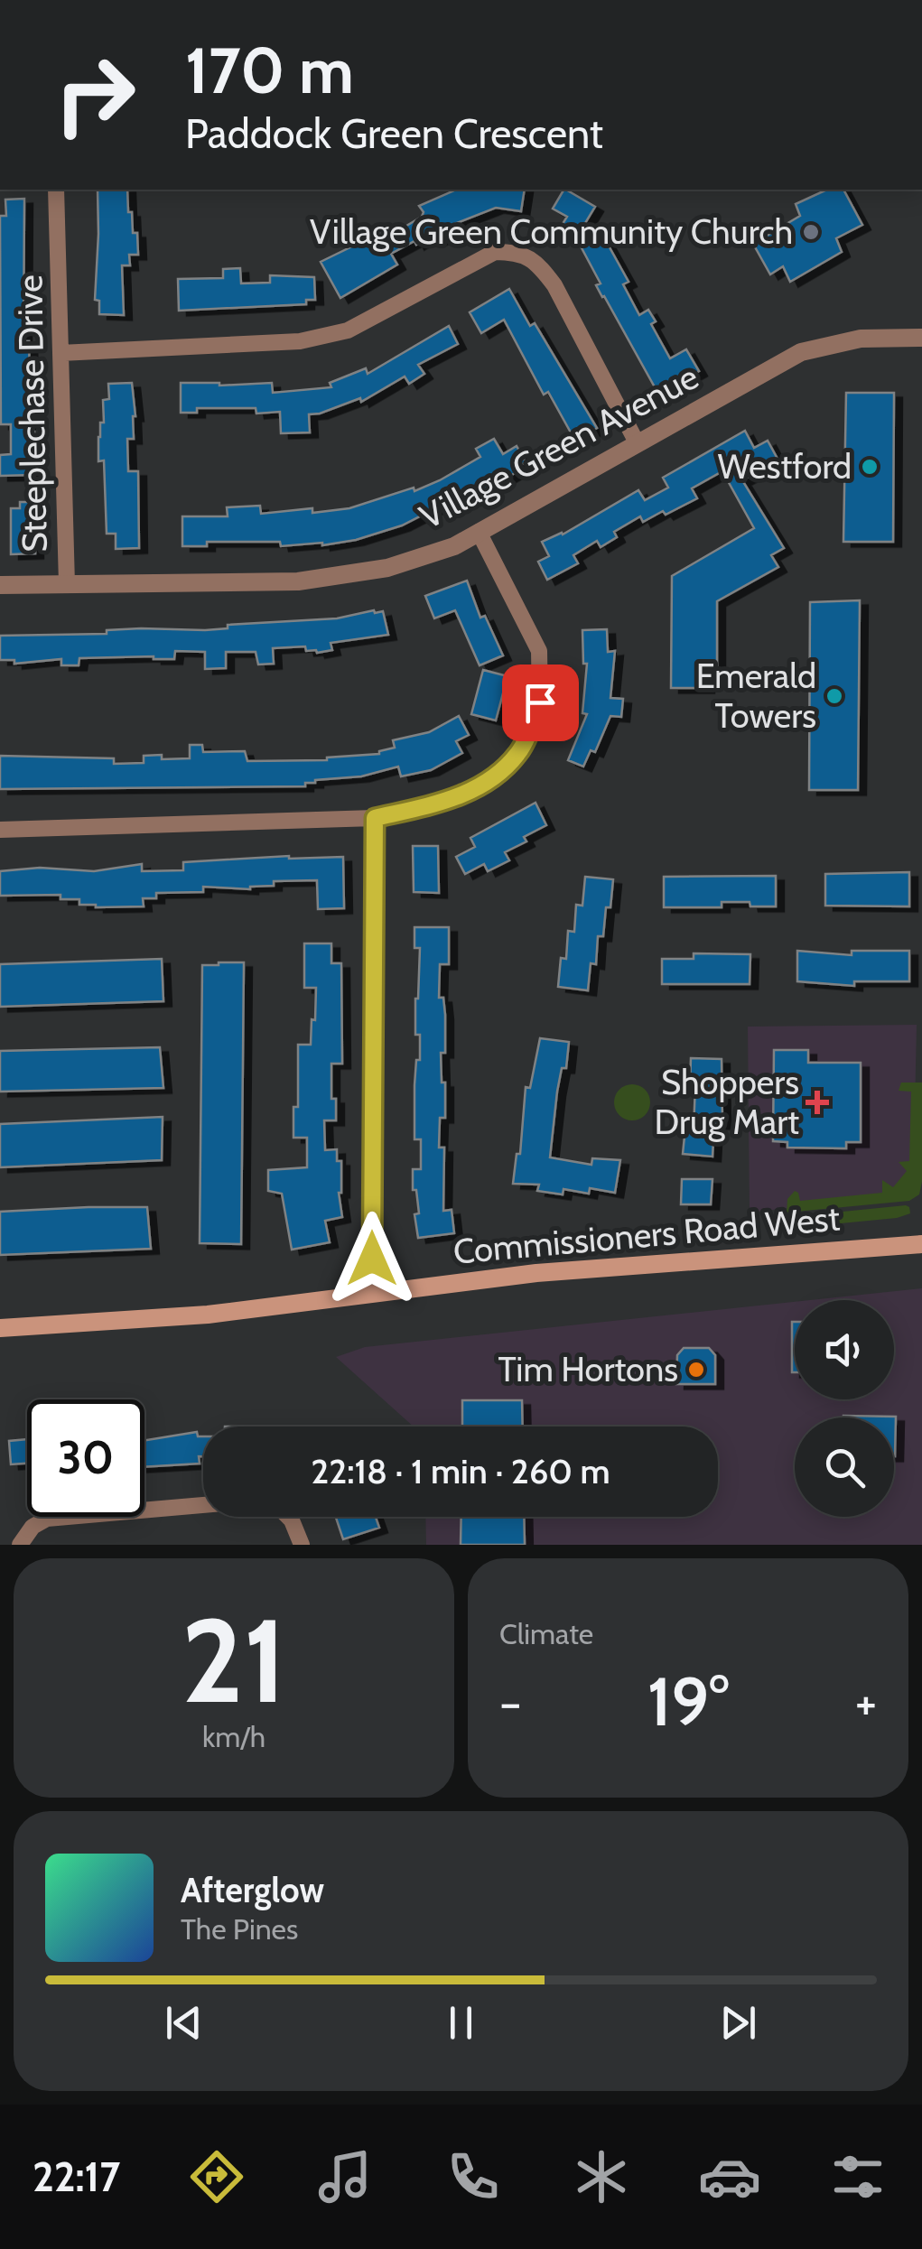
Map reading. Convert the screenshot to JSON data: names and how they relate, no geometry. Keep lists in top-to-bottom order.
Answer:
{
  "streets": {
    "main road": ["Commissioners Road West"],
    "street": ["Steeplechase Drive", "Village Green Avenue"]
  },
  "crossings": [
    ["Steeplechase Drive", "Village Green Avenue"]
  ],
  "places": {
    "other": [
      "Village Green Community Church",
      "Westford",
      "Emerald Towers",
      "Tim Hortons"
    ],
    "health": ["Shoppers Drug Mart"]
  },
  "page": {
    "turn": ["170 m", "Paddock Green Crescent"],
    "limit": "30",
    "trip": "22:18 · 1 min · 260 m",
    "tile": [
      ["21", "km/h"],
      "Climate"
    ],
    "heat": ["−", "19°", "+"],
    "song": ["Afterglow", "The Pines"],
    "tabs": "22:17"
  }
}
